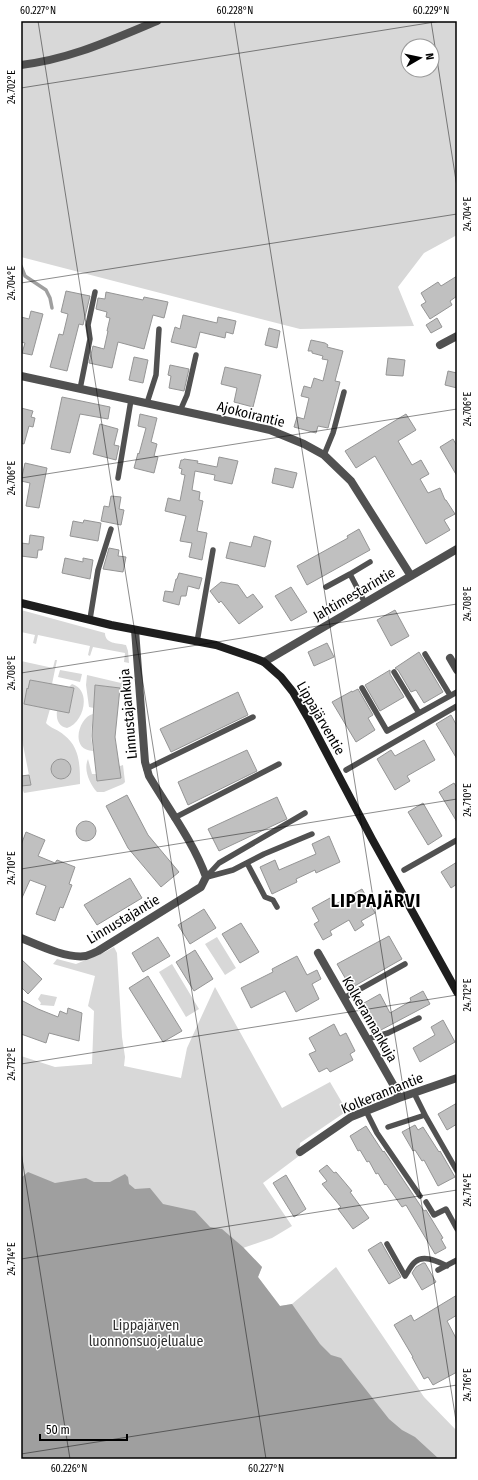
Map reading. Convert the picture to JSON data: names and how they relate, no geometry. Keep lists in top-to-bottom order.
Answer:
{
  "streets": {
    "main road": ["Lippajärventie"],
    "street": [
      "Ajokoirantie",
      "Jahtimestarintie",
      "Linnustajankuja",
      "Linnustajantie",
      "Kolkerannankuja",
      "Kolkerannantie"
    ]
  },
  "crossings": [
    ["Ajokoirantie", "Jahtimestarintie"],
    ["Jahtimestarintie", "Lippajärventie"],
    ["Linnustajankuja", "Lippajärventie"],
    ["Linnustajankuja", "Linnustajantie"],
    ["Kolkerannankuja", "Kolkerannantie"]
  ],
  "districts": ["LIPPAJÄRVI"],
  "parks": ["Lippajärven luonnonsuojelualue"],
  "scale_bar": "50 m",
  "north": "right",
  "coordinates": [
    "60.227°N",
    "60.228°N",
    "60.229°N",
    "24.702°E",
    "24.704°E",
    "24.706°E",
    "24.708°E",
    "24.710°E",
    "24.712°E",
    "24.714°E",
    "24.716°E",
    "60.226°N"
  ]
}
